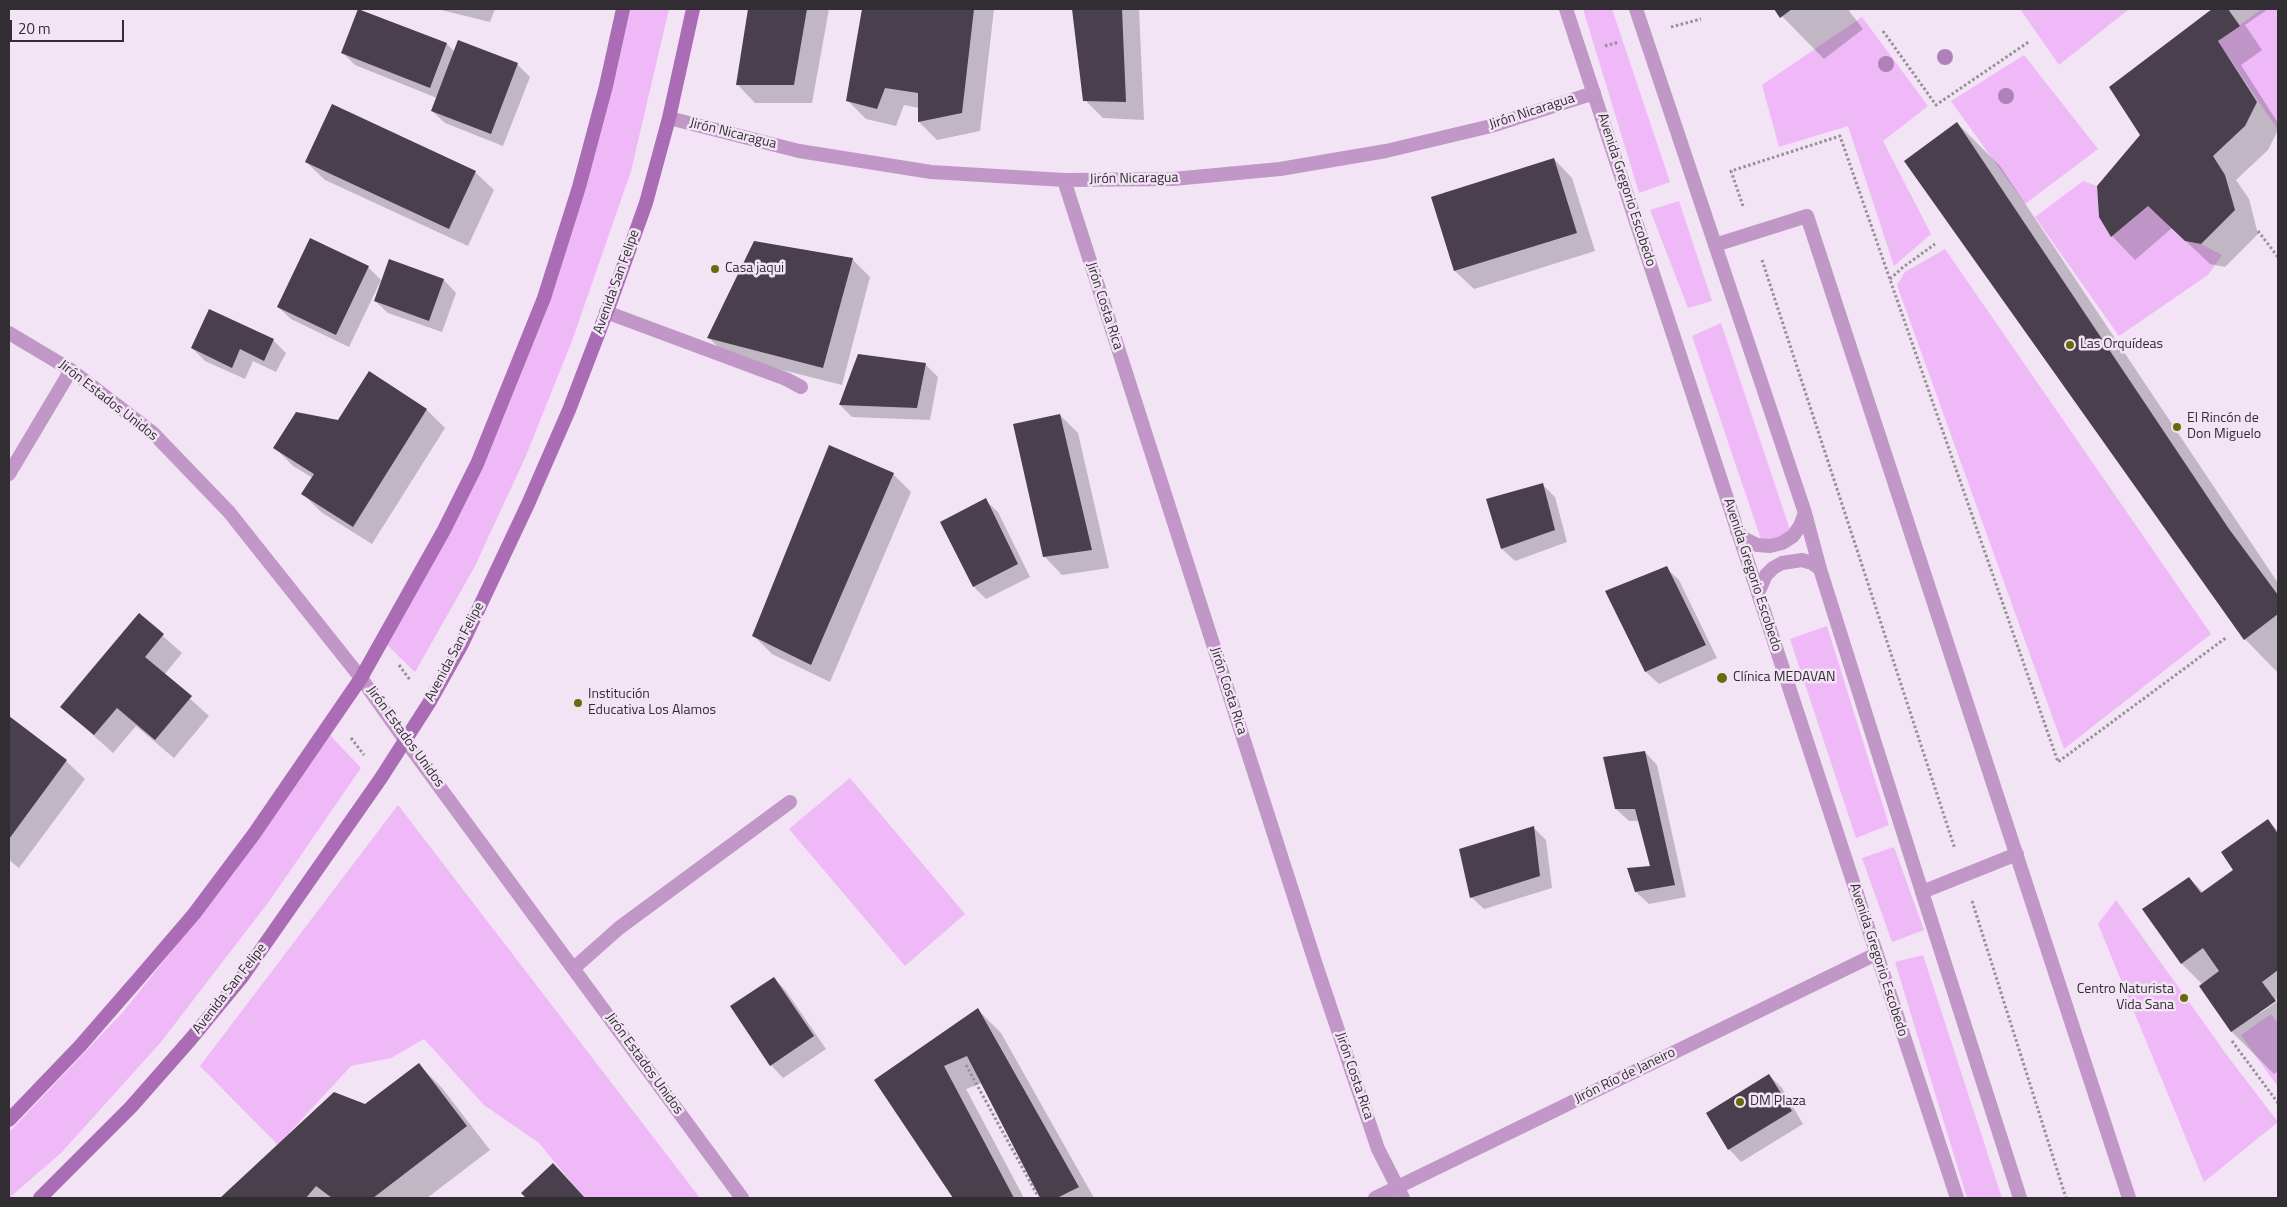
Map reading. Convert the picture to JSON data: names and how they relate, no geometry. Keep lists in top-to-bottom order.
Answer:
{
  "streets": {
    "main road": ["Avenida San Felipe"],
    "street": [
      "Jirón Nicaragua",
      "Avenida Gregorio Escobedo",
      "Jirón Costa Rica",
      "Jirón Estados Unidos",
      "Jirón Río de Janeiro"
    ]
  },
  "crossings": [
    ["Jirón Nicaragua", "Avenida Gregorio Escobedo"],
    ["Jirón Nicaragua", "Avenida San Felipe"],
    ["Jirón Nicaragua", "Jirón Costa Rica"],
    ["Avenida Gregorio Escobedo", "Jirón Río de Janeiro"],
    ["Avenida San Felipe", "Jirón Estados Unidos"],
    ["Jirón Costa Rica", "Jirón Río de Janeiro"]
  ],
  "places": [
    "Casa jaqui",
    "Las Orquídeas",
    "El Rincón de Don Miguelo",
    "Clínica MEDAVAN",
    "Institución Educativa Los Alamos",
    "Centro Naturista Vida Sana",
    "DM Plaza"
  ],
  "scale_bar": "20 m"
}
